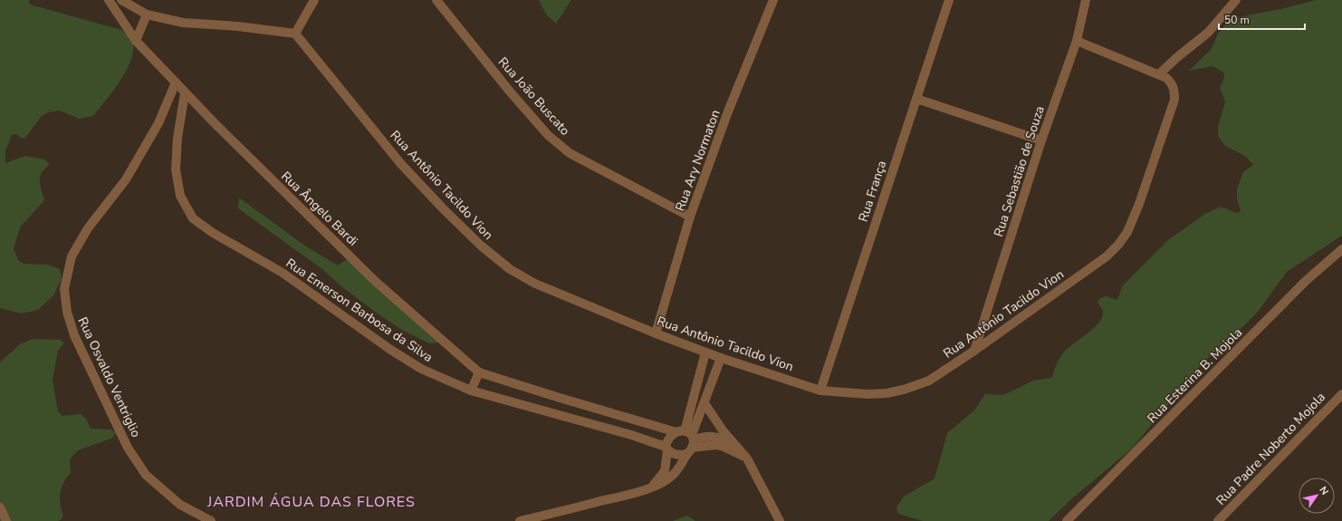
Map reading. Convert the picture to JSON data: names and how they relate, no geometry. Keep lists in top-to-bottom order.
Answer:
{
  "streets": {
    "street": [
      "Rua João Buscato",
      "Rua Ary Normaton",
      "Rua Sebastião de Souza",
      "Rua Antônio Tacildo Vion",
      "Rua França",
      "Rua Ângelo Bardi",
      "Rua Emerson Barbosa da Silva",
      "Rua Esterina B. Mojola",
      "Rua Osvaldo Ventriglio",
      "Rua Padre Noberto Mojola"
    ]
  },
  "crossings": [
    ["Rua João Buscato", "Rua Ary Normaton"],
    ["Rua Ary Normaton", "Rua Antônio Tacildo Vion"],
    ["Rua Sebastião de Souza", "Rua Antônio Tacildo Vion"],
    ["Rua Antônio Tacildo Vion", "Rua França"],
    ["Rua Ângelo Bardi", "Rua Emerson Barbosa da Silva"],
    ["Rua Ângelo Bardi", "Rua Osvaldo Ventriglio"]
  ],
  "districts": ["JARDIM ÁGUA DAS FLORES"],
  "scale_bar": "50 m",
  "north": "top right"
}
